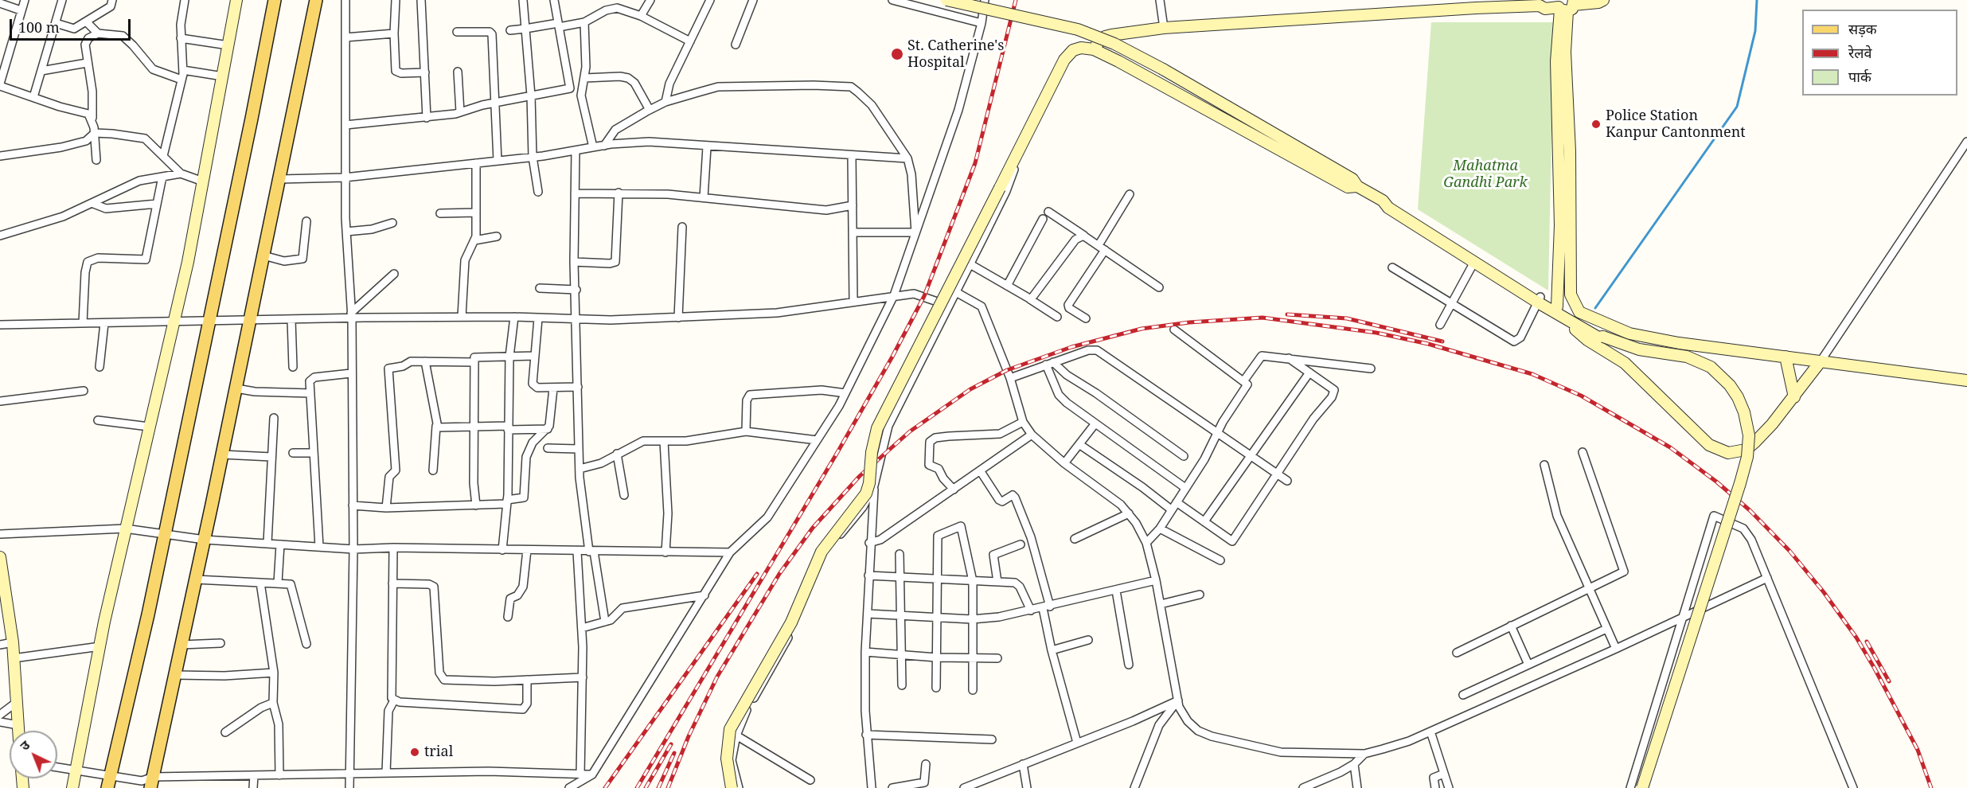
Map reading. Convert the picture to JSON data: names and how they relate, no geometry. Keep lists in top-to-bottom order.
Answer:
{
  "parks": ["Mahatma Gandhi Park"],
  "places": ["St. Catherine's Hospital", "Police Station Kanpur Cantonment", "trial"],
  "legend": ["सड़क", "रेलवे", "पार्क"],
  "scale_bar": "100 m",
  "north": "top left"
}
